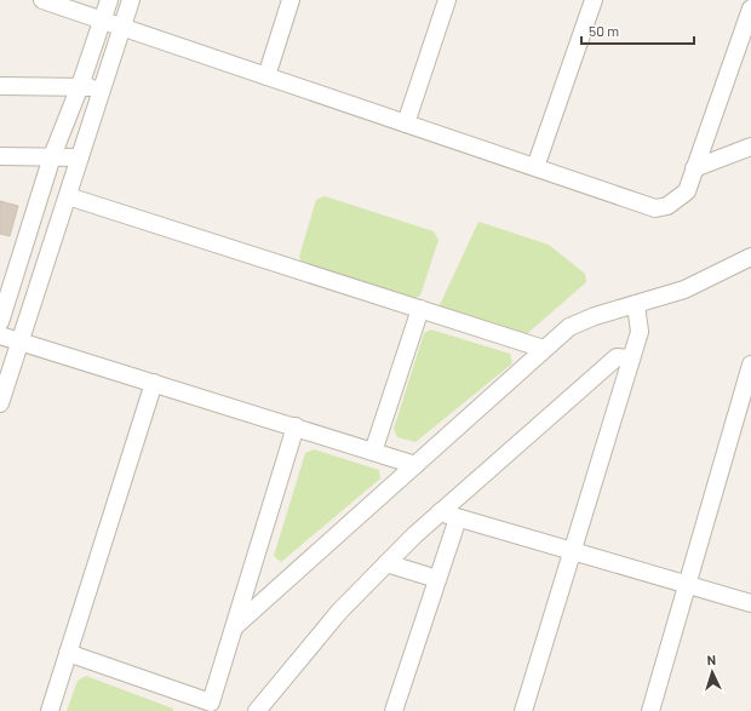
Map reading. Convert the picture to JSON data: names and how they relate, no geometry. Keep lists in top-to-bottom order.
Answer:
{
  "scale_bar": "50 m",
  "north": "top"
}
